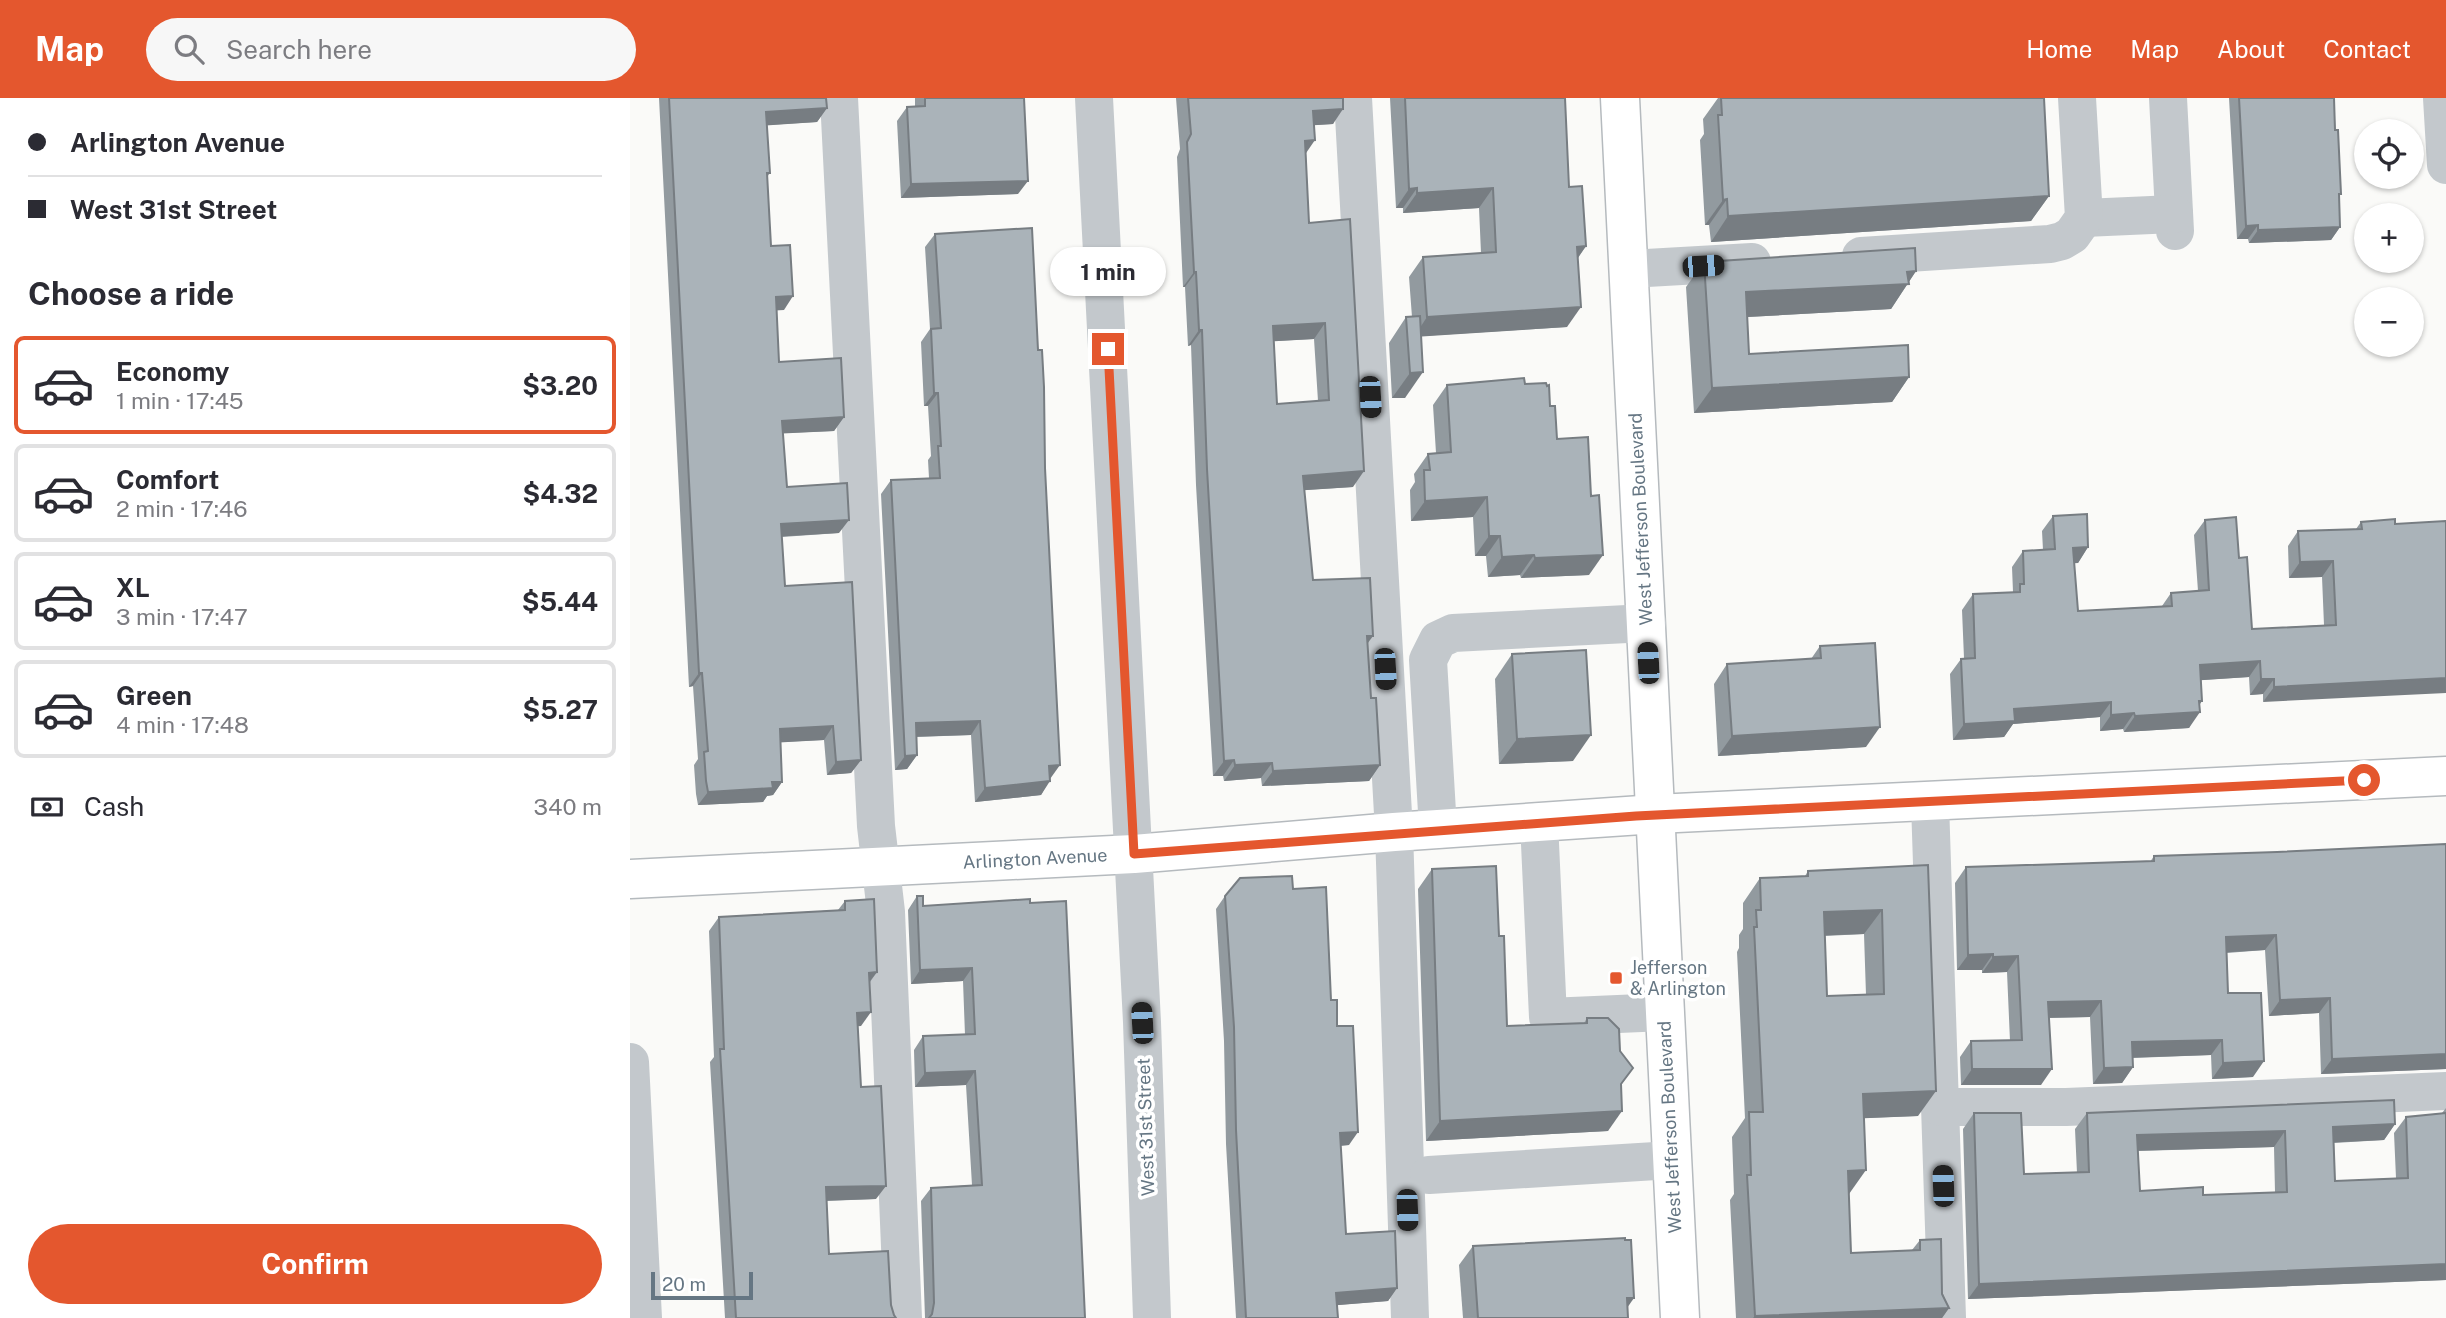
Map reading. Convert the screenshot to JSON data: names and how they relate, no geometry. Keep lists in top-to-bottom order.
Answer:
{
  "streets": {
    "main road": ["West Jefferson Boulevard", "Arlington Avenue"],
    "street": ["West 31st Street"]
  },
  "crossings": [
    ["West Jefferson Boulevard", "Arlington Avenue"],
    ["Arlington Avenue", "West 31st Street"]
  ],
  "places": {
    "transit": ["Jefferson & Arlington"]
  },
  "scale_bar": "20 m",
  "page": {
    "header": "Map",
    "search": "Search here",
    "nav": [
      "Home",
      "Map",
      "About",
      "Contact"
    ],
    "banner": ["Arlington Avenue", "West 31st Street"],
    "map_buttons": ["+", "−"],
    "bubble": "1 min",
    "heading": "Choose a ride",
    "list": [
      {
        "name": "Economy",
        "note": "1 min · 17:45",
        "value": "$3.20"
      },
      {
        "name": "Comfort",
        "note": "2 min · 17:46",
        "value": "$4.32"
      },
      {
        "name": "XL",
        "note": "3 min · 17:47",
        "value": "$5.44"
      },
      {
        "name": "Green",
        "note": "4 min · 17:48",
        "value": "$5.27"
      }
    ],
    "pay": ["Cash", "340 m"],
    "buttons": "Confirm",
    "scale": "20 m"
  }
}
